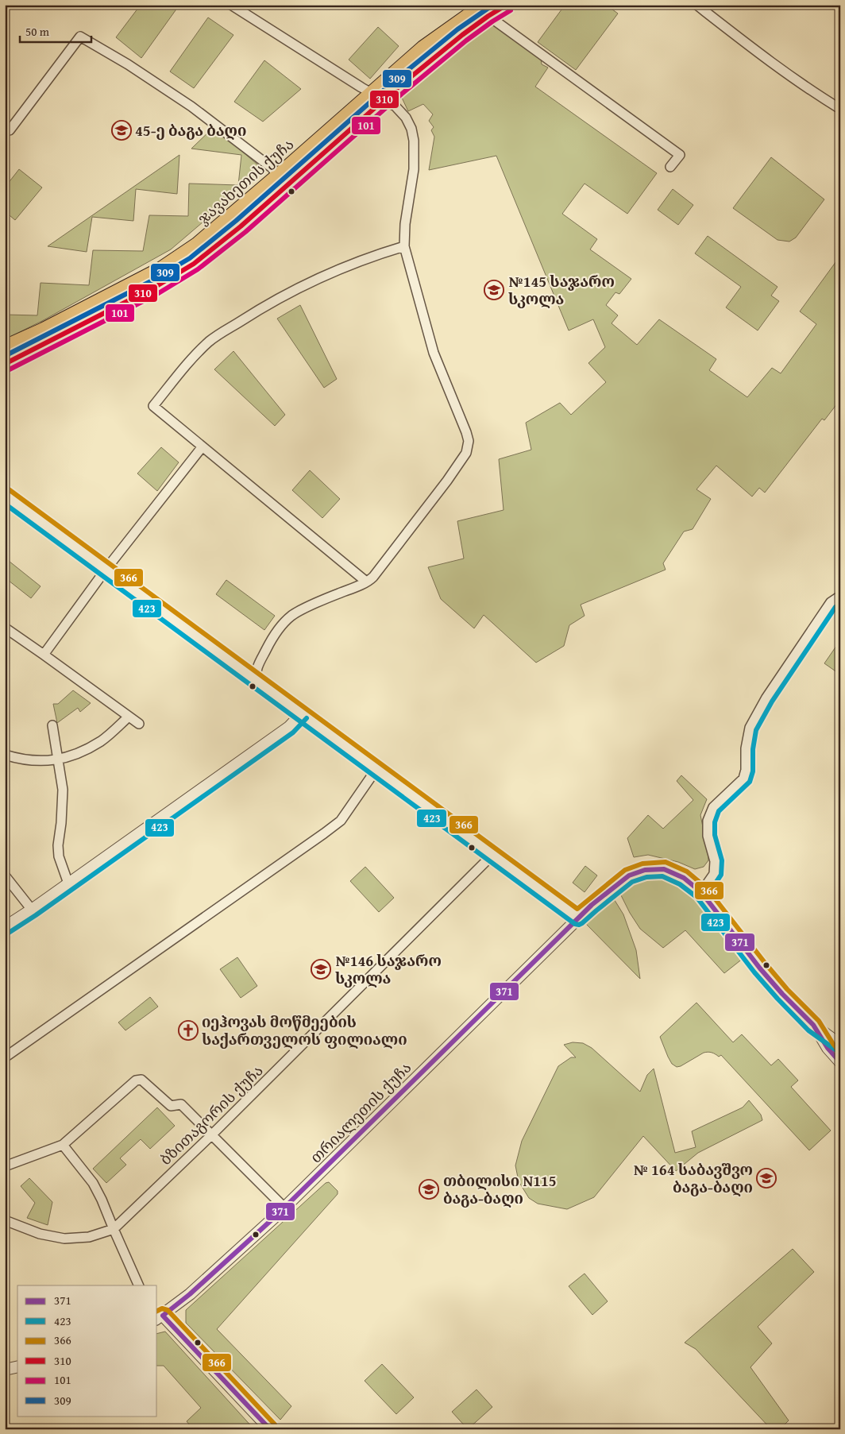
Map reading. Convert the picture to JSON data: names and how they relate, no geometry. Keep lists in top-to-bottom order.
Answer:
{
  "streets": {
    "main road": ["ჯავახეთის ქუჩა"],
    "street": ["თრიალეთის ქუჩა", "ბზითაგორის ქუჩა"]
  },
  "places": {
    "school or university": [
      "45-ე ბაგა ბაღი",
      "№145 საჯარო სკოლა",
      "№146 საჯარო სკოლა",
      "№ 164 საბავშვო ბაგა-ბაღი",
      "თბილისი N115 ბაგა-ბაღი"
    ],
    "church": ["იეჰოვას მოწმეების საქართველოს ფილიალი"]
  },
  "lines": [
    "transit line 310",
    "transit line 309",
    "transit line 101",
    "transit line 366",
    "transit line 423",
    "transit line 371"
  ],
  "legend": [
    "371",
    "423",
    "366",
    "310",
    "101",
    "309"
  ],
  "scale_bar": "50 m"
}
